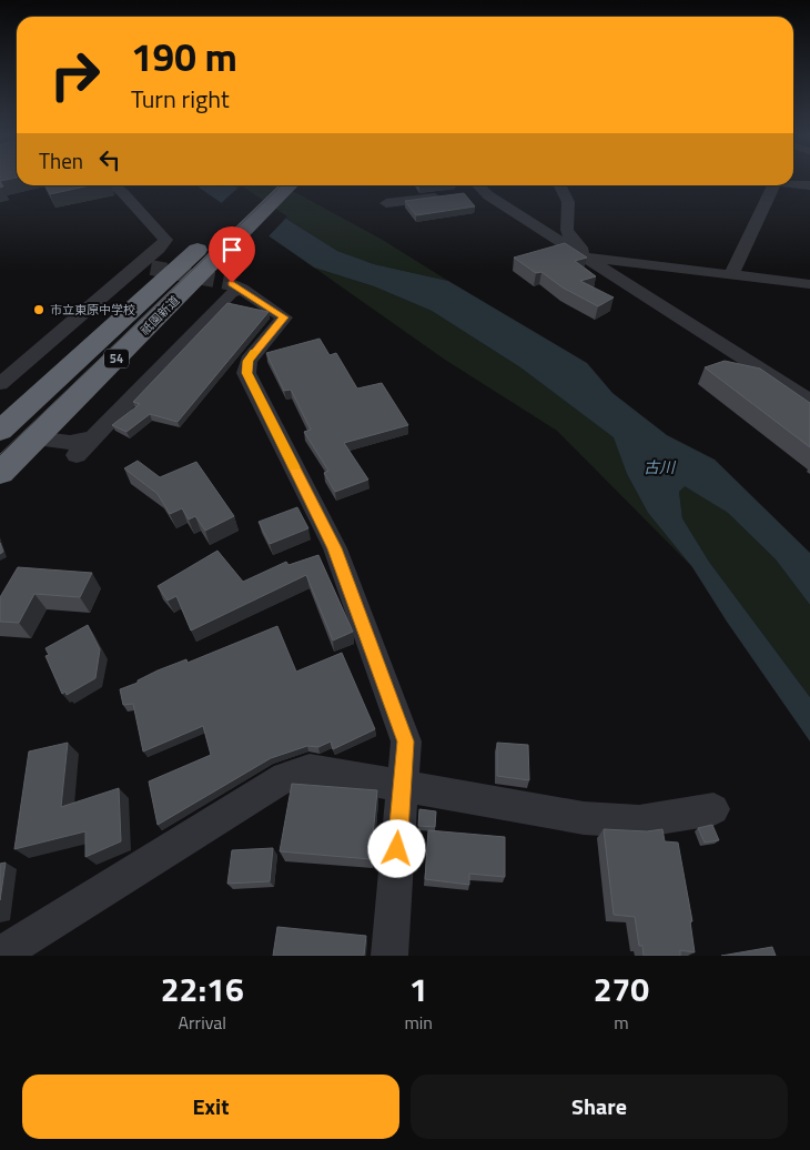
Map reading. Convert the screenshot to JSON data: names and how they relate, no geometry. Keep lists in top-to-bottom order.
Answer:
{
  "streets": {
    "highway": ["祇園新道", "54"]
  },
  "water": ["古川"],
  "places": ["市立東原中学校"],
  "page": {
    "turn": ["190 m", "Turn right"],
    "then": "Then",
    "eta": [
      "22:16",
      "Arrival",
      "1",
      "min",
      "270",
      "m"
    ],
    "buttons": ["Exit", "Share"]
  }
}
